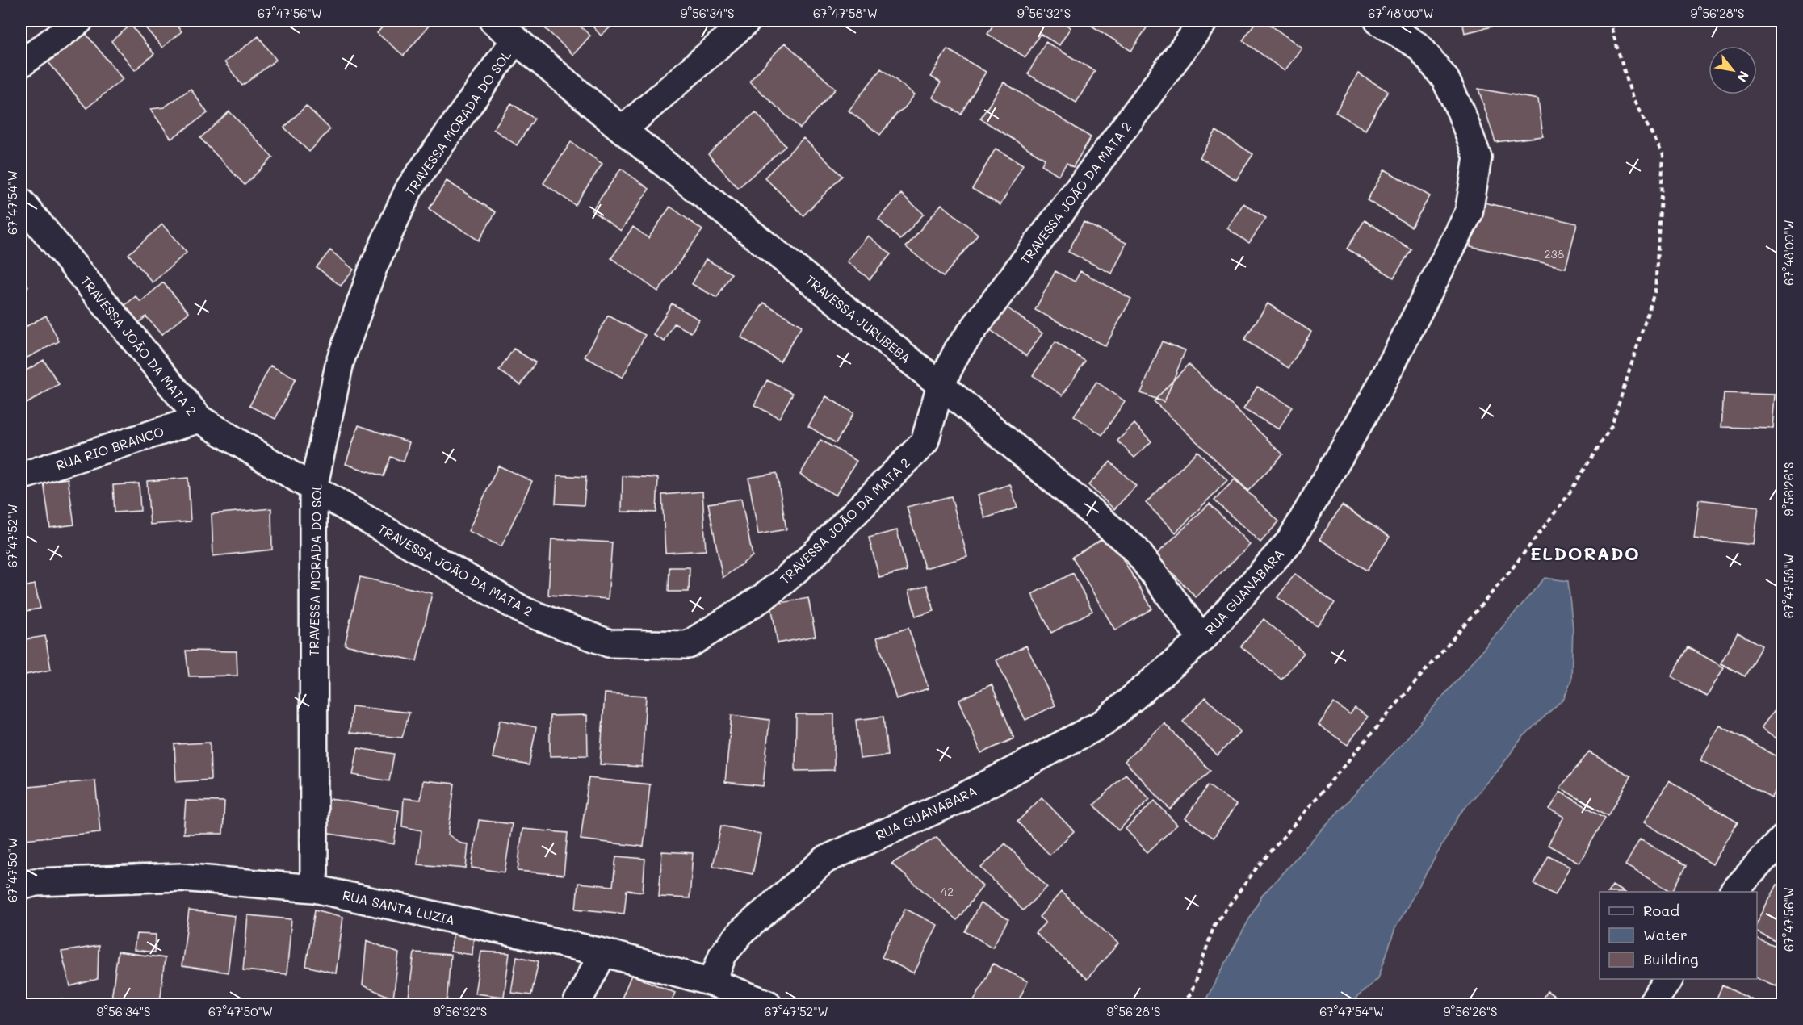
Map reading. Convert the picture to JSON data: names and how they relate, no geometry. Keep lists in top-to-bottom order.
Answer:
{
  "streets": {
    "street": [
      "TRAVESSA MORADA DO SOL",
      "TRAVESSA JOÃO DA MATA 2",
      "TRAVESSA JURUBEBA",
      "RUA RIO BRANCO",
      "RUA GUANABARA",
      "RUA SANTA LUZIA"
    ]
  },
  "crossings": [
    ["TRAVESSA MORADA DO SOL", "TRAVESSA JOÃO DA MATA 2"],
    ["TRAVESSA MORADA DO SOL", "TRAVESSA JURUBEBA"],
    ["TRAVESSA MORADA DO SOL", "RUA SANTA LUZIA"],
    ["TRAVESSA JOÃO DA MATA 2", "TRAVESSA JURUBEBA"],
    ["TRAVESSA JOÃO DA MATA 2", "RUA RIO BRANCO"],
    ["TRAVESSA JURUBEBA", "RUA GUANABARA"],
    ["RUA GUANABARA", "RUA SANTA LUZIA"]
  ],
  "districts": ["ELDORADO"],
  "house_numbers": ["238", "42"],
  "legend": ["Road", "Water", "Building"],
  "north": "bottom right",
  "coordinates": [
    "67°47'56\"W",
    "9°56'34\"S",
    "67°47'58\"W",
    "9°56'32\"S",
    "67°48'00\"W",
    "9°56'28\"S",
    "67°47'54\"W",
    "9°56'26\"S",
    "67°47'52\"W",
    "67°47'50\"W"
  ]
}
